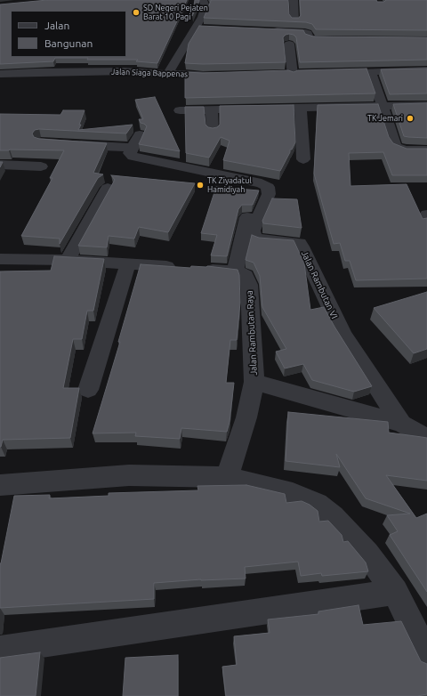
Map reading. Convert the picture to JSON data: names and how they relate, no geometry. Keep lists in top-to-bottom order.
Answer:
{
  "streets": {
    "street": ["Jalan Siaga Bappenas", "Jalan Rambutan VI", "Jalan Rambutan Raya"]
  },
  "crossings": [
    ["Jalan Rambutan VI", "Jalan Rambutan Raya"]
  ],
  "places": ["SD Negeri Pejaten Barat 10 Pagi", "TK Jemari", "TK Ziyadatul Hamidiyah"],
  "legend": ["Jalan", "Bangunan"]
}
